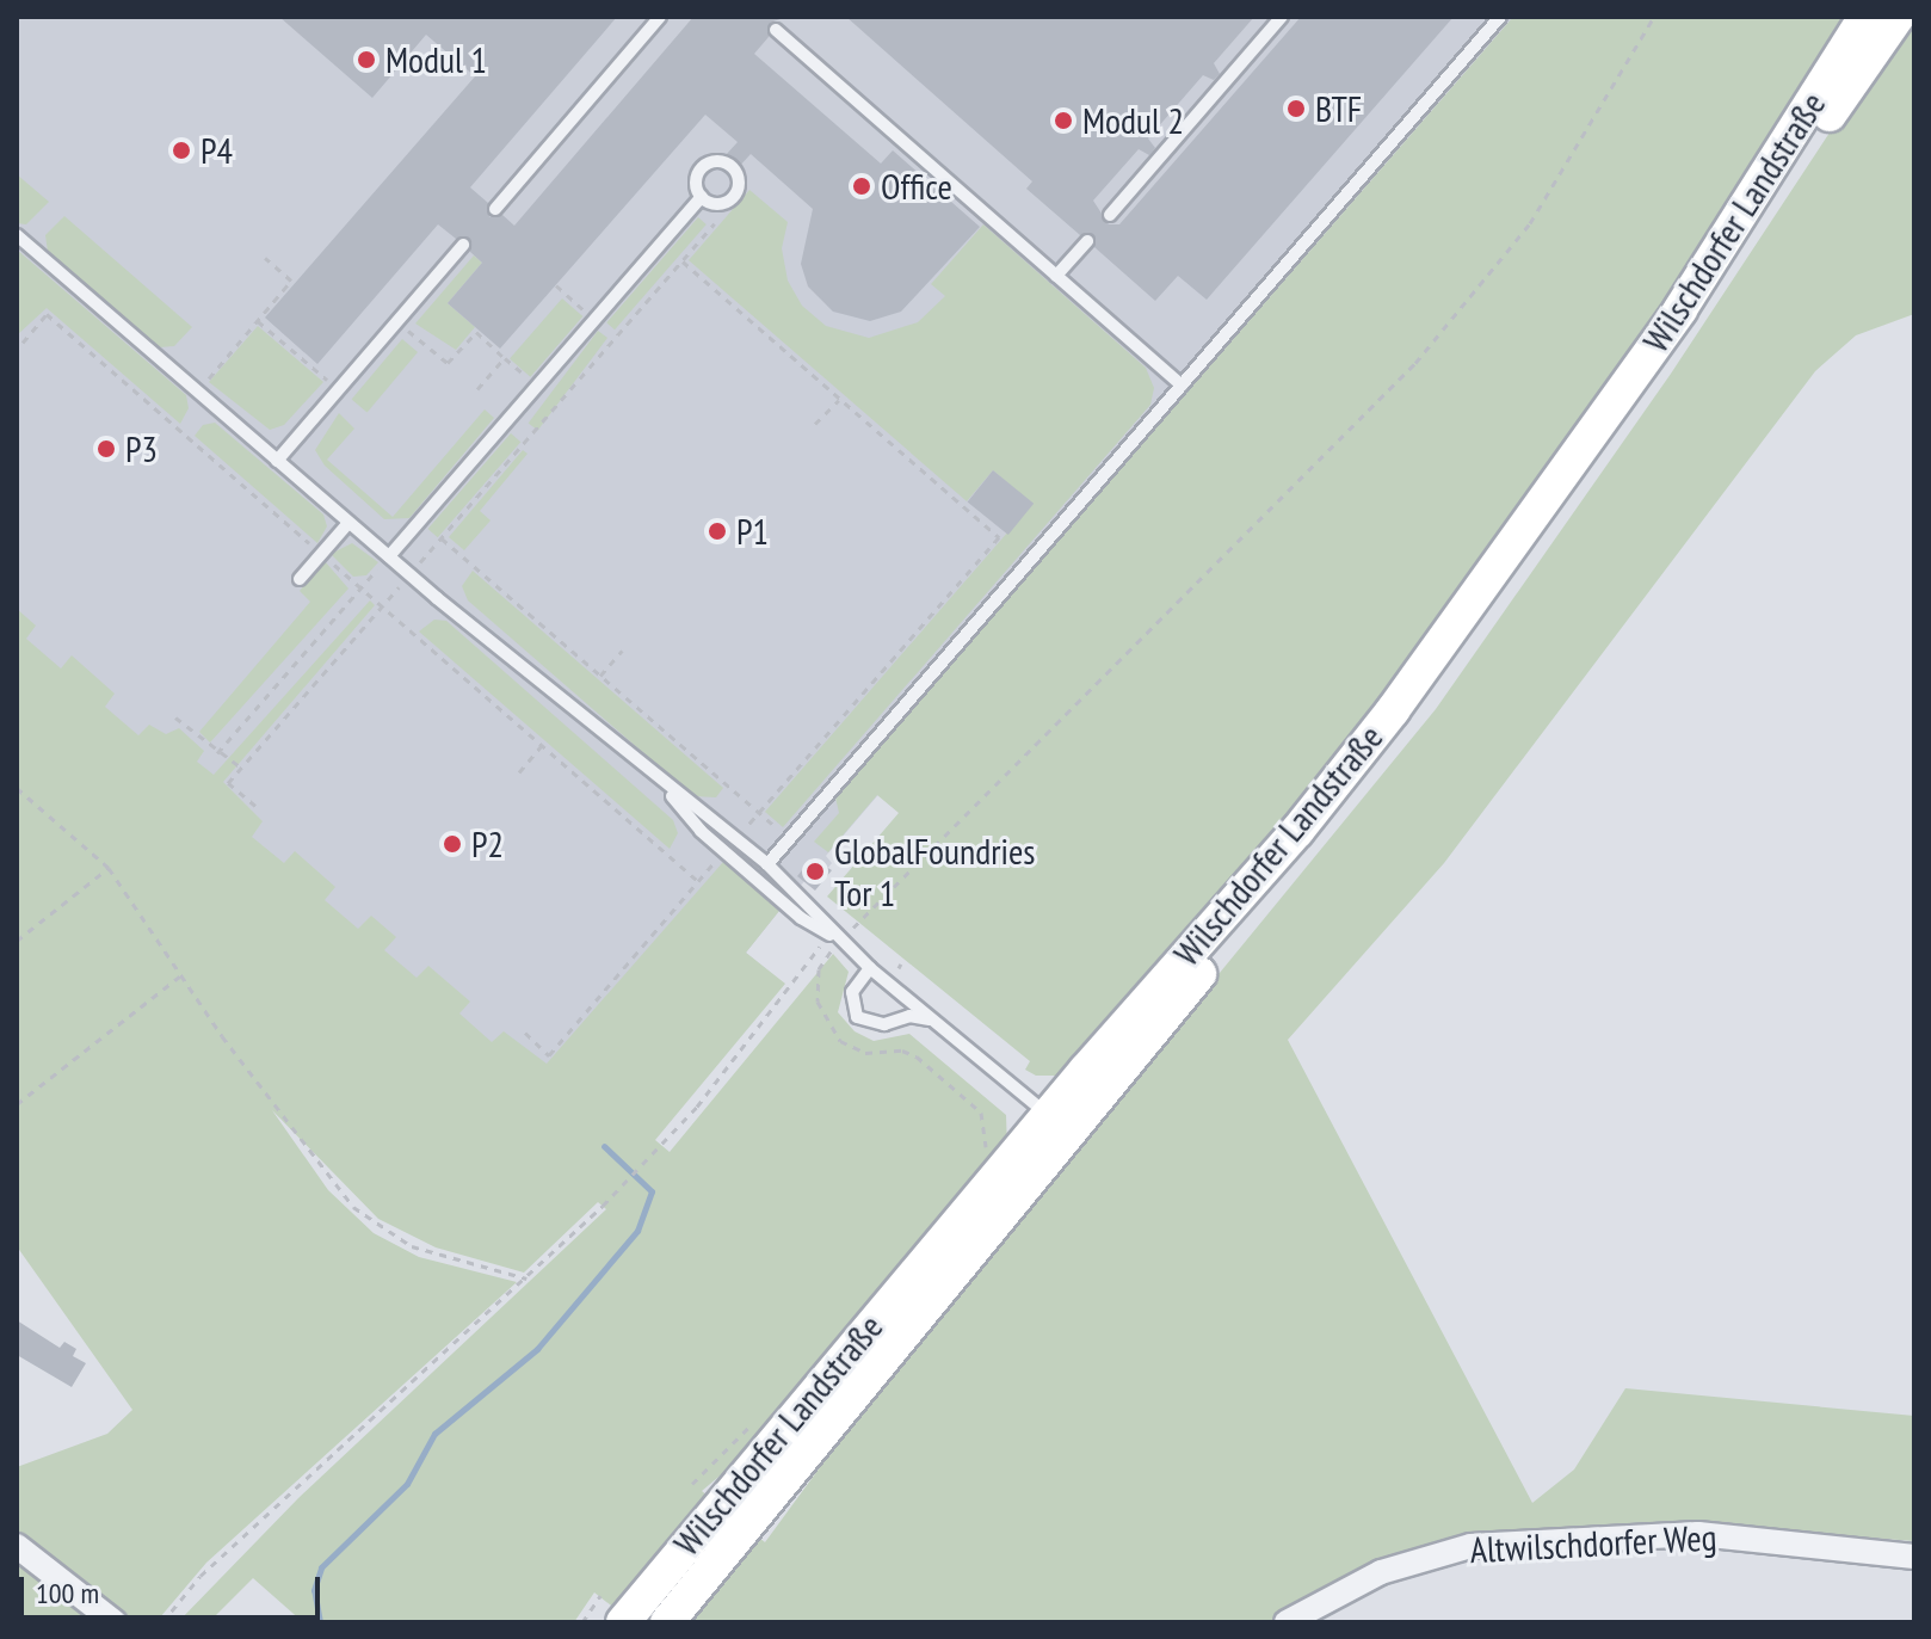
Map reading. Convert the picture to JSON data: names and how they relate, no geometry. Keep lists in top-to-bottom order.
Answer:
{
  "streets": {
    "main road": ["Wilschdorfer Landstraße"],
    "street": ["Altwilschdorfer Weg"]
  },
  "places": [
    "Modul 1",
    "BTF",
    "Modul 2",
    "P4",
    "Office",
    "P3",
    "P1",
    "P2",
    "GlobalFoundries Tor 1"
  ],
  "scale_bar": "100 m"
}
